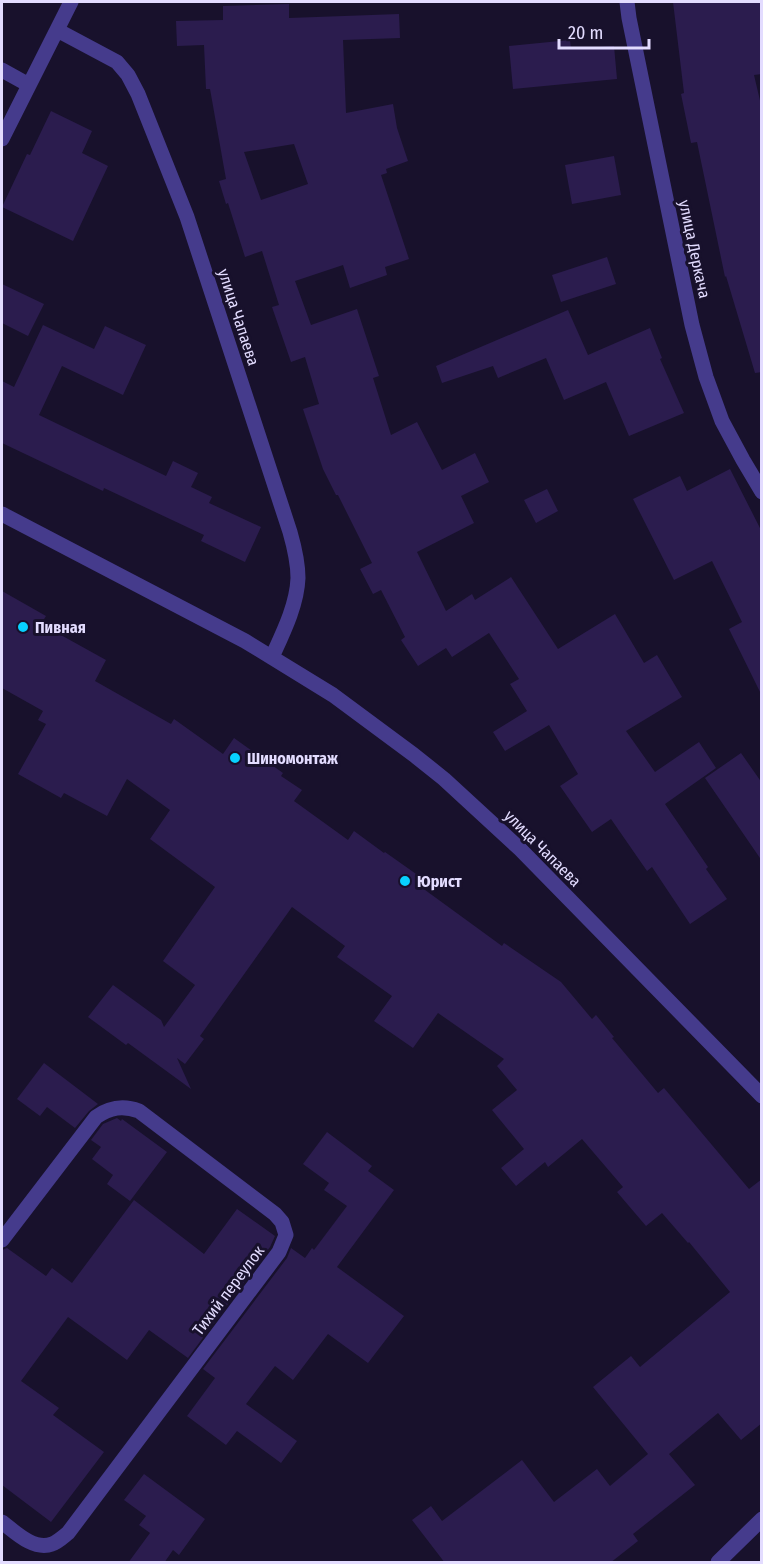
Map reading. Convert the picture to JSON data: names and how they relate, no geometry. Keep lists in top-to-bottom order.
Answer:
{
  "streets": {
    "street": ["улица Деркача", "улица Чапаева", "Тихий переулок"]
  },
  "places": ["Пивная", "Шиномонтаж", "Юрист"],
  "scale_bar": "20 m"
}
